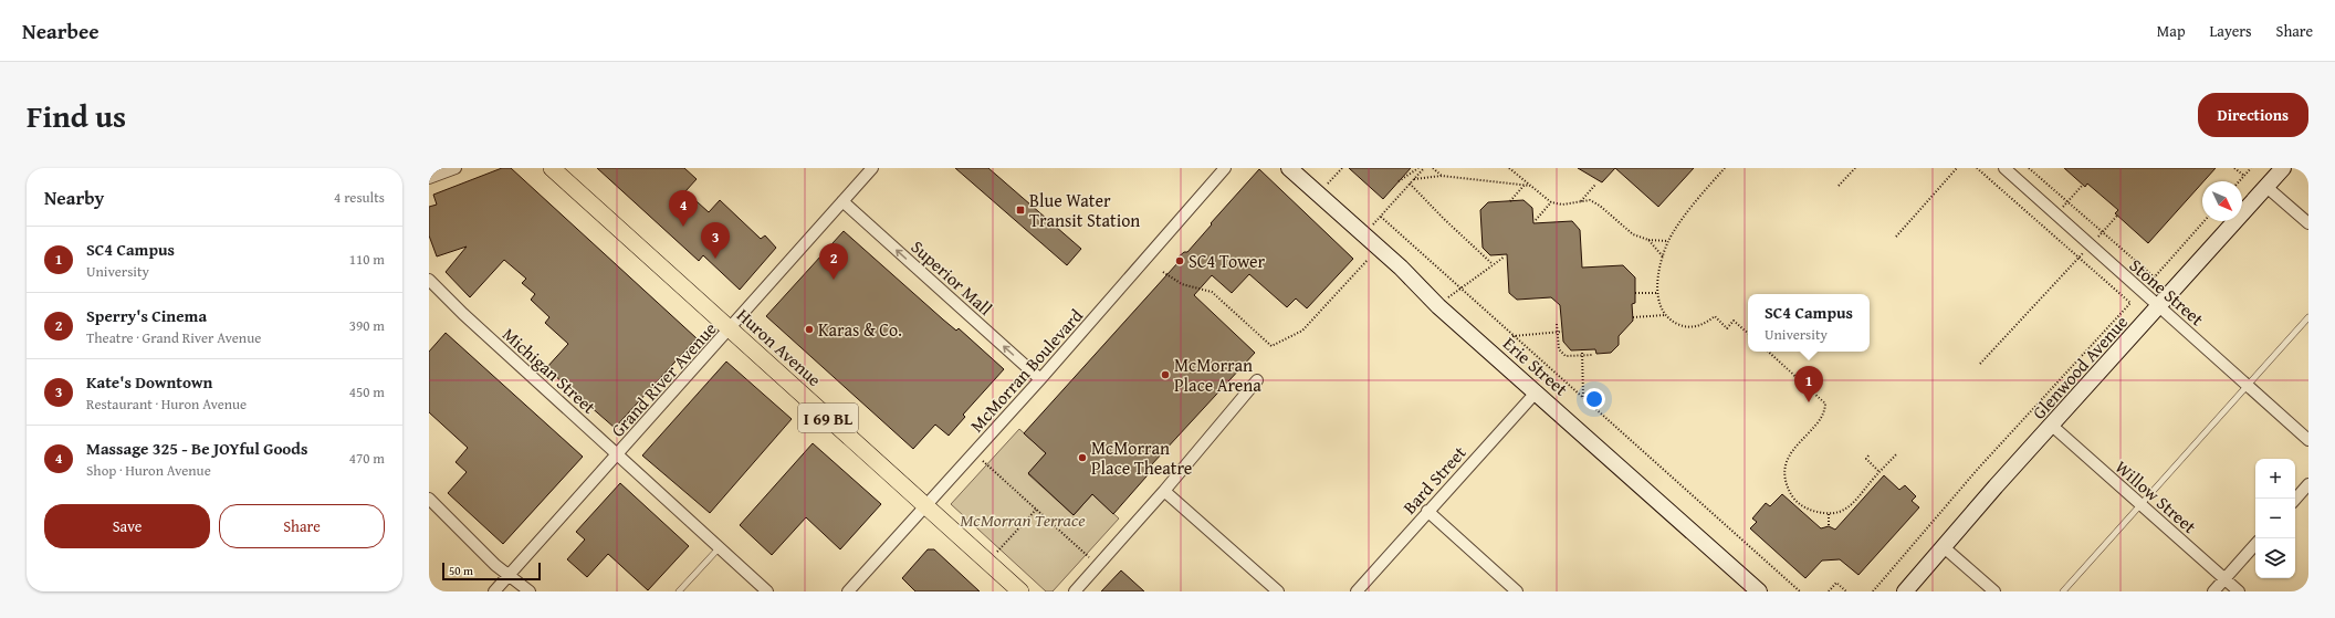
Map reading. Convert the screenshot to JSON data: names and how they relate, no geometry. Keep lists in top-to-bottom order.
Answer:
{
  "streets": {
    "main road": ["Huron Avenue", "I 69 BL"],
    "street": [
      "Superior Mall",
      "Stone Street",
      "Erie Street",
      "Glenwood Avenue",
      "Michigan Street",
      "McMorran Boulevard",
      "Grand River Avenue",
      "Bard Street",
      "Willow Street"
    ]
  },
  "crossings": [
    ["Superior Mall", "McMorran Boulevard"],
    ["Superior Mall", "Grand River Avenue"],
    ["Stone Street", "Glenwood Avenue"],
    ["Huron Avenue", "McMorran Boulevard"],
    ["Huron Avenue", "Grand River Avenue"],
    ["Erie Street", "Bard Street"],
    ["Glenwood Avenue", "Willow Street"],
    ["Michigan Street", "Grand River Avenue"]
  ],
  "one_way": ["Superior Mall"],
  "parks": ["McMorran Terrace"],
  "places": {
    "transit": ["Blue Water Transit Station"],
    "other": [
      "SC4 Tower",
      "Karas & Co.",
      "McMorran Place Arena",
      "McMorran Place Theatre"
    ]
  },
  "scale_bar": "50 m",
  "north": "bottom right",
  "page": {
    "header": "Nearbee",
    "nav": ["Map", "Layers", "Share"],
    "title": "Find us",
    "buttons": [
      "Directions",
      ["Save", "Share"]
    ],
    "heading": ["Nearby", "4 results"],
    "pins": [
      "4",
      "3",
      "2",
      "1"
    ],
    "list": [
      {
        "mark": "1",
        "name": "SC4 Campus",
        "note": "University",
        "value": "110 m"
      },
      {
        "mark": "2",
        "name": "Sperry's Cinema",
        "note": "Theatre · Grand River Avenue",
        "value": "390 m"
      },
      {
        "mark": "3",
        "name": "Kate's Downtown",
        "note": "Restaurant · Huron Avenue",
        "value": "450 m"
      },
      {
        "mark": "4",
        "name": "Massage 325 - Be JOYful Goods",
        "note": "Shop · Huron Avenue",
        "value": "470 m"
      }
    ],
    "popup": ["SC4 Campus", "University"],
    "map_buttons": ["+", "−"],
    "scale": "50 m"
  }
}
